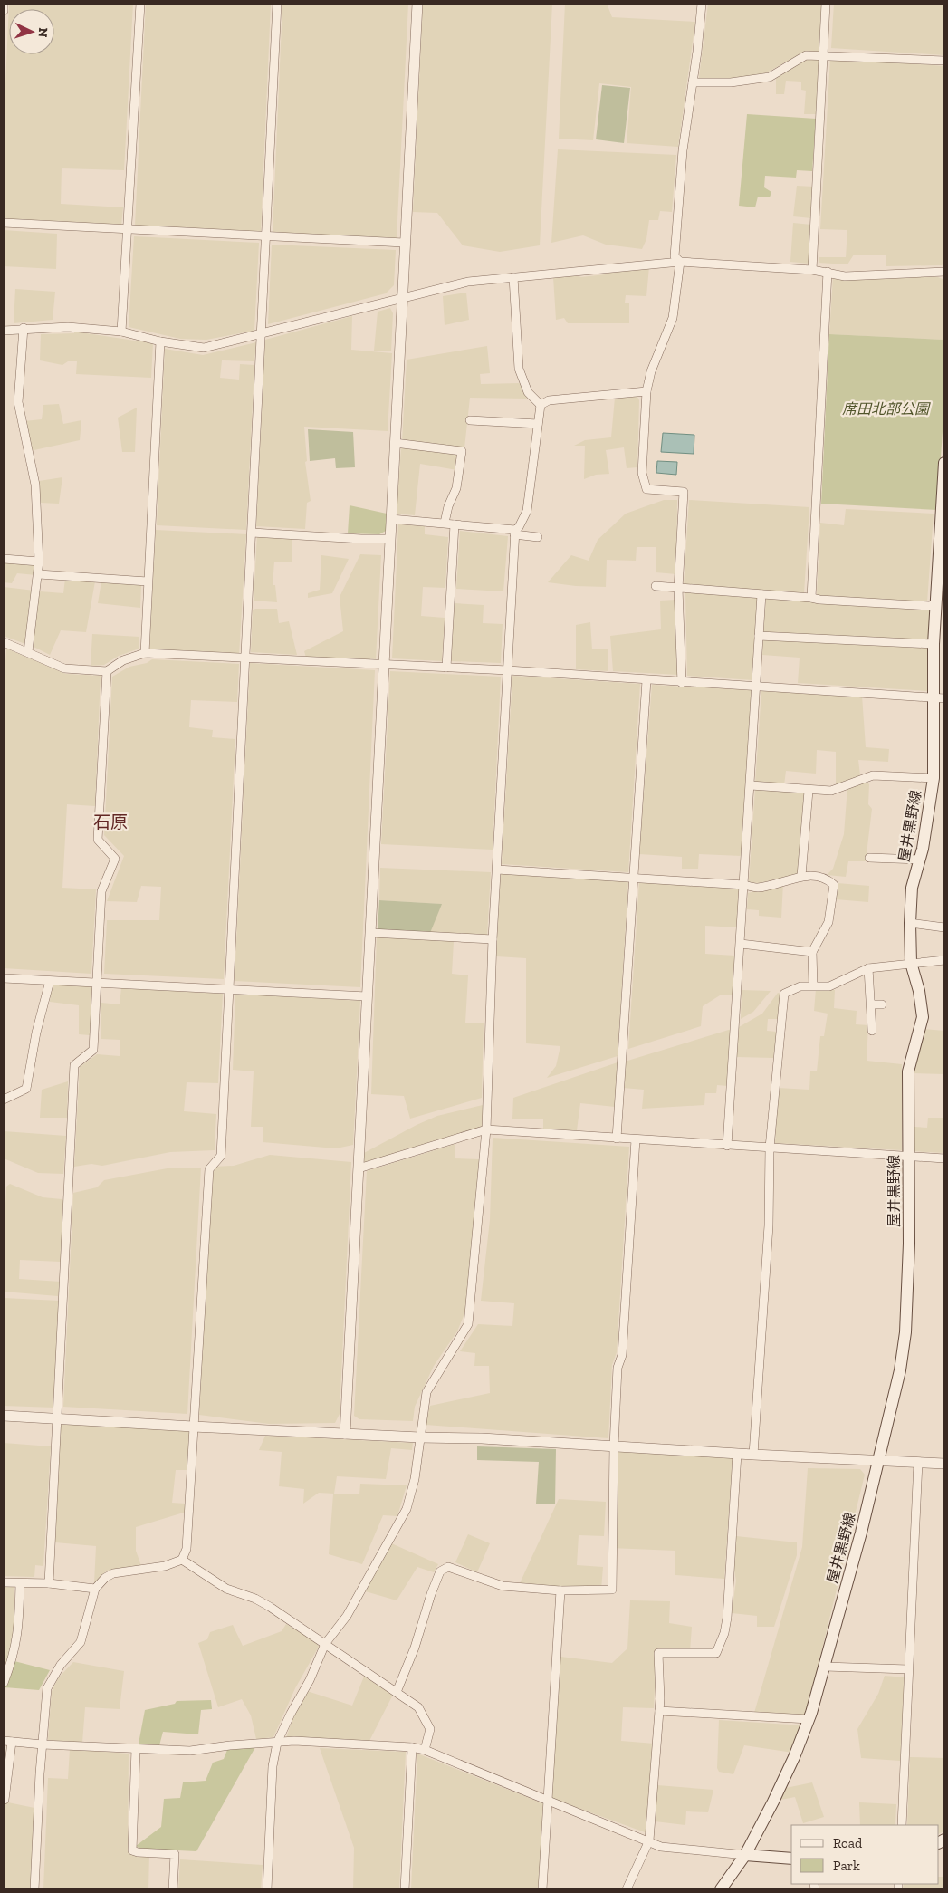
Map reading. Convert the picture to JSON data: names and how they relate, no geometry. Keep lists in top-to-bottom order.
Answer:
{
  "streets": {
    "main road": ["屋井黒野線"]
  },
  "districts": ["石原"],
  "parks": ["席田北部公園"],
  "legend": ["Road", "Park"],
  "north": "right"
}
